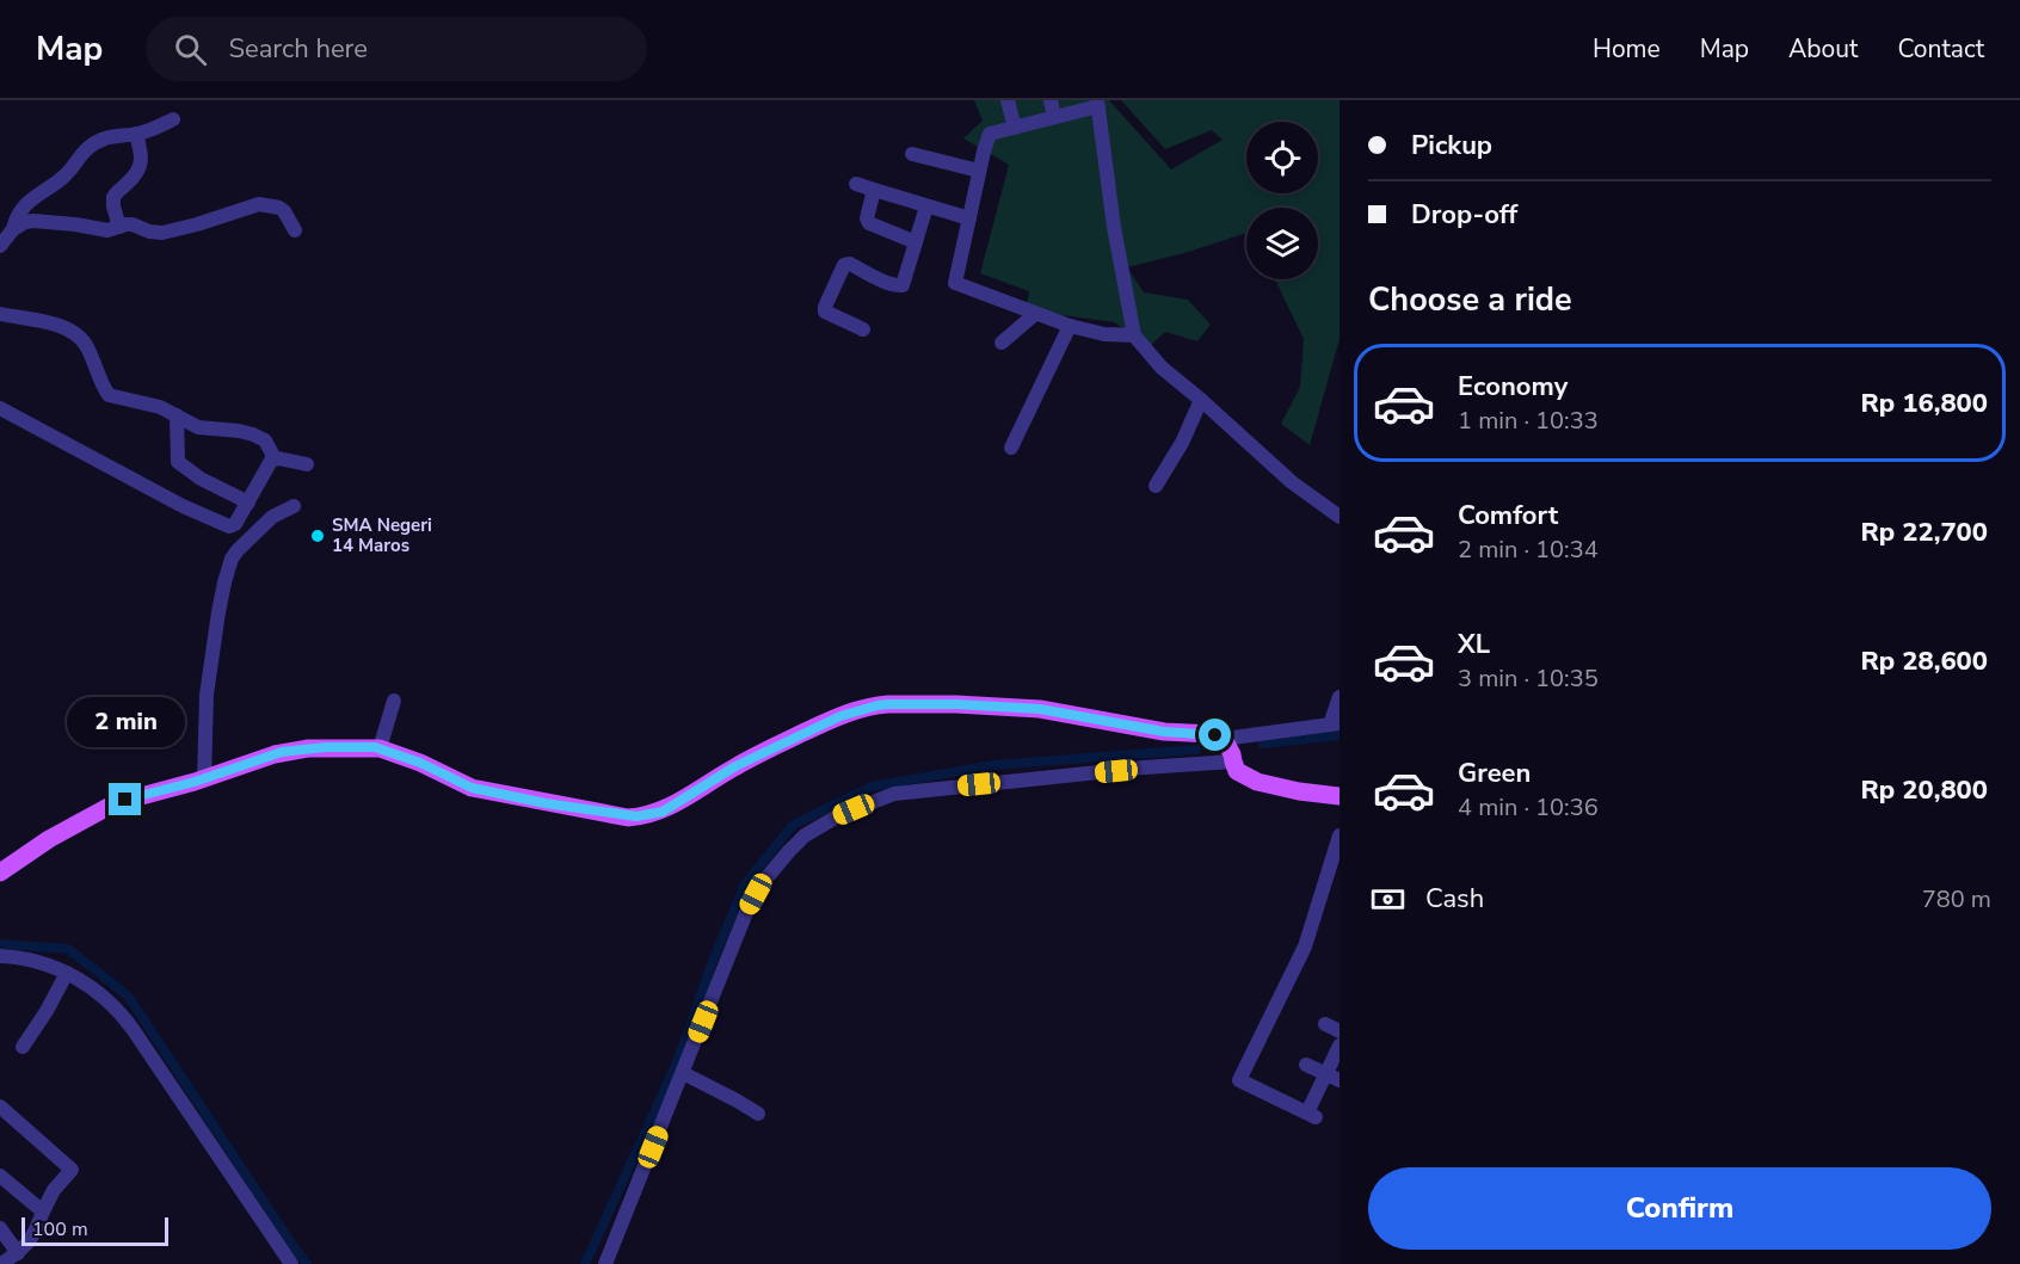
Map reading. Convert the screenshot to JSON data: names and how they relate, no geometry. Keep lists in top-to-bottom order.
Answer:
{
  "places": ["SMA Negeri 14 Maros"],
  "scale_bar": "100 m",
  "page": {
    "header": "Map",
    "search": "Search here",
    "nav": [
      "Home",
      "Map",
      "About",
      "Contact"
    ],
    "banner": ["Pickup", "Drop-off"],
    "heading": "Choose a ride",
    "list": [
      {
        "name": "Economy",
        "note": "1 min · 10:33",
        "value": "Rp 16,800"
      },
      {
        "name": "Comfort",
        "note": "2 min · 10:34",
        "value": "Rp 22,700"
      },
      {
        "name": "XL",
        "note": "3 min · 10:35",
        "value": "Rp 28,600"
      },
      {
        "name": "Green",
        "note": "4 min · 10:36",
        "value": "Rp 20,800"
      }
    ],
    "bubble": "2 min",
    "pay": ["Cash", "780 m"],
    "buttons": "Confirm",
    "scale": "100 m"
  }
}
